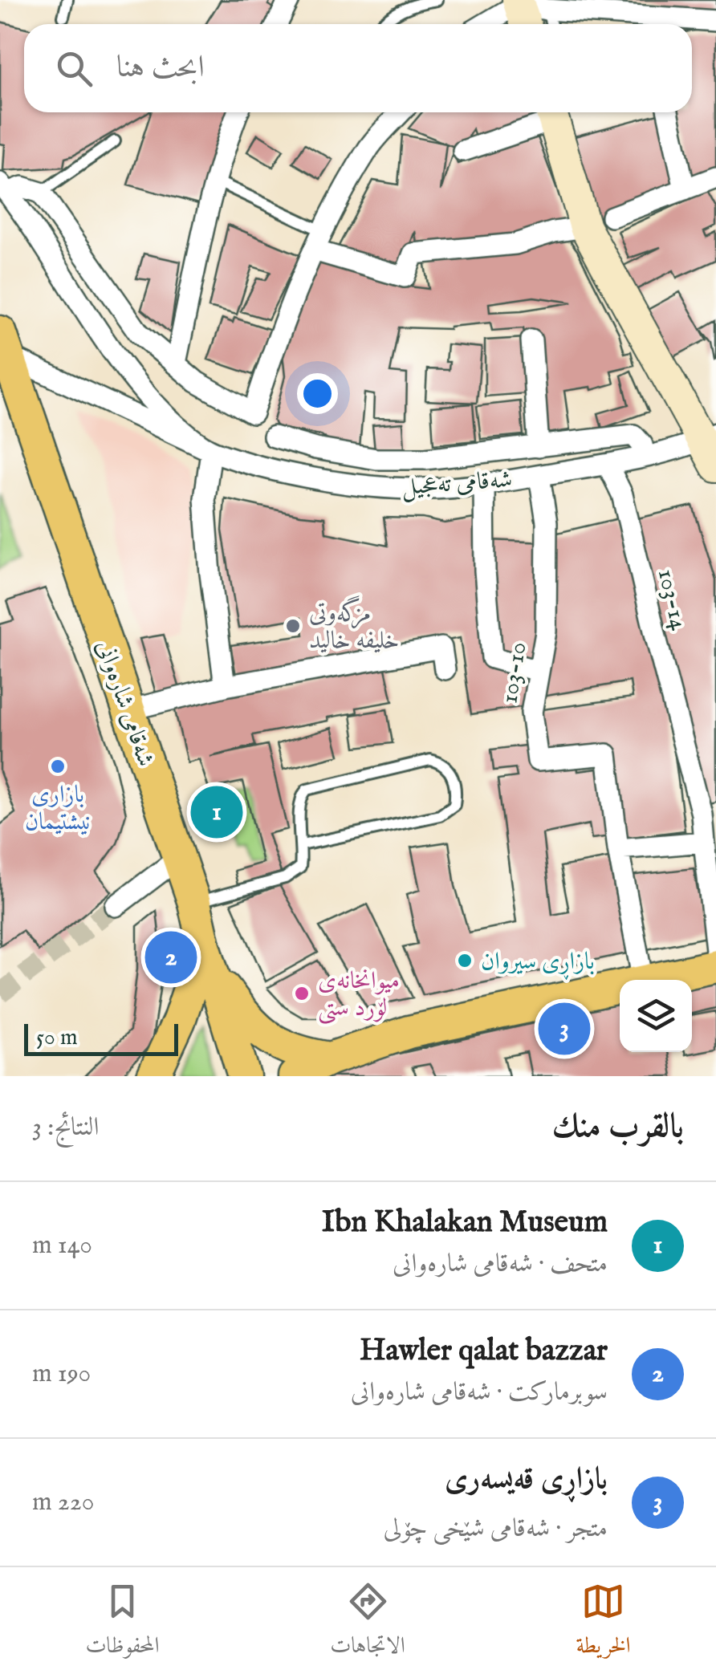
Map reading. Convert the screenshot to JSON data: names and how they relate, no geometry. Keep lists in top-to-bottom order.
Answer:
{
  "streets": {
    "main road": ["شەقامی تەعجیل", "شەقامی شارەوانی"],
    "street": ["103-14", "103-10"]
  },
  "crossings": [
    ["شەقامی تەعجیل", "103-14"],
    ["شەقامی تەعجیل", "103-10"],
    ["شەقامی تەعجیل", "شەقامی شارەوانی"]
  ],
  "places": [
    "مزگه‌وتی خلیفه‌ خالید",
    "بازاری نیشتیمان",
    "بازاڕی سیروان",
    "میوانخانەی لۆرد ستی"
  ],
  "scale_bar": "50 m",
  "page": {
    "search": "ابحث هنا",
    "pins": ["1", "2", "3"],
    "scale": "50 m",
    "heading": ["بالقرب منك", "النتائج: 3"],
    "list": [
      {
        "mark": "1",
        "name": "Ibn Khalakan Museum",
        "note": "متحف · شەقامی شارەوانی",
        "value": "140 m"
      },
      {
        "mark": "2",
        "name": "Hawler qalat bazzar",
        "note": "سوبرماركت · شەقامی شارەوانی",
        "value": "190 m"
      },
      {
        "mark": "3",
        "name": "بازاڕی قەیسەری",
        "note": "متجر · شەقامی شێخی چۆلی",
        "value": "220 m"
      }
    ],
    "nav": ["الخريطة", "الاتجاهات", "المحفوظات"]
  }
}
